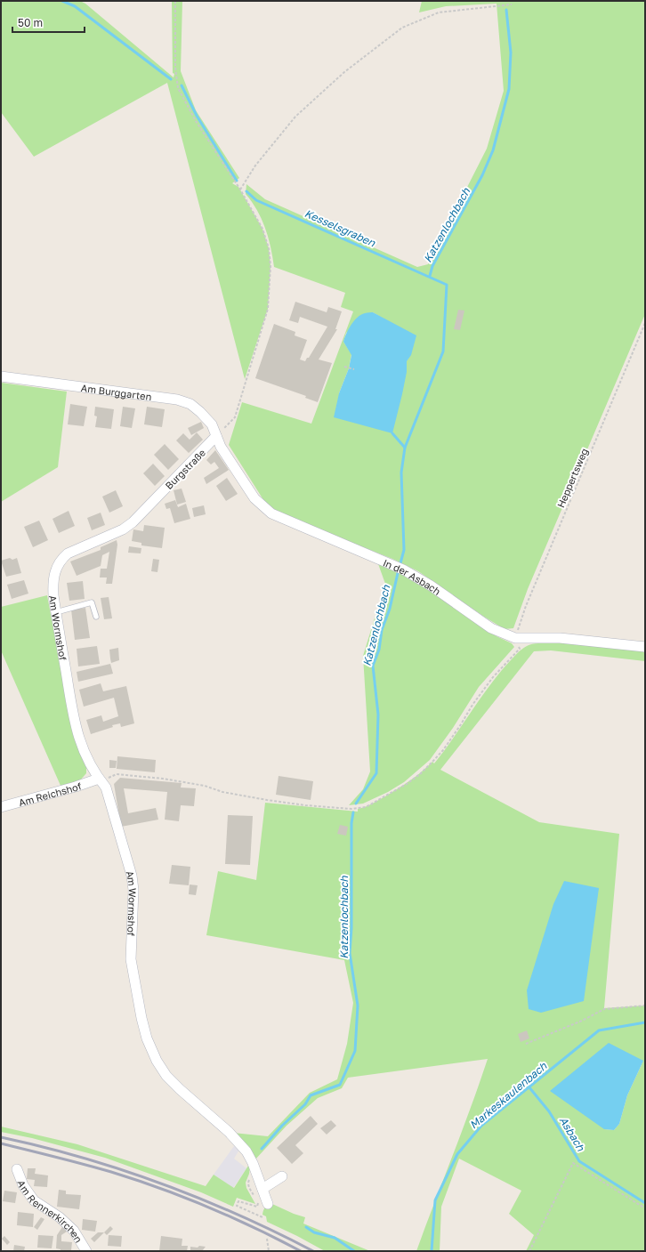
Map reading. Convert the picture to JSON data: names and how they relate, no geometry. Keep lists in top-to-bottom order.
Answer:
{
  "streets": {
    "street": [
      "Am Burggarten",
      "Burgstraße",
      "In der Asbach",
      "Am Wormshof",
      "Am Reichshof",
      "Am Rennerkirchen"
    ],
    "path": ["Heppertsweg"]
  },
  "crossings": [
    ["Am Burggarten", "Burgstraße"],
    ["Am Burggarten", "In der Asbach"],
    ["Burgstraße", "In der Asbach"],
    ["Burgstraße", "Am Wormshof"],
    ["Heppertsweg", "In der Asbach"],
    ["Heppertsweg", "Am Wormshof"],
    ["Heppertsweg", "Am Reichshof"],
    ["Am Wormshof", "Am Reichshof"]
  ],
  "water": [
    "Katzenlochbach",
    "Kesselsgraben",
    "Markeskaulenbach",
    "Asbach"
  ],
  "scale_bar": "50 m"
}
